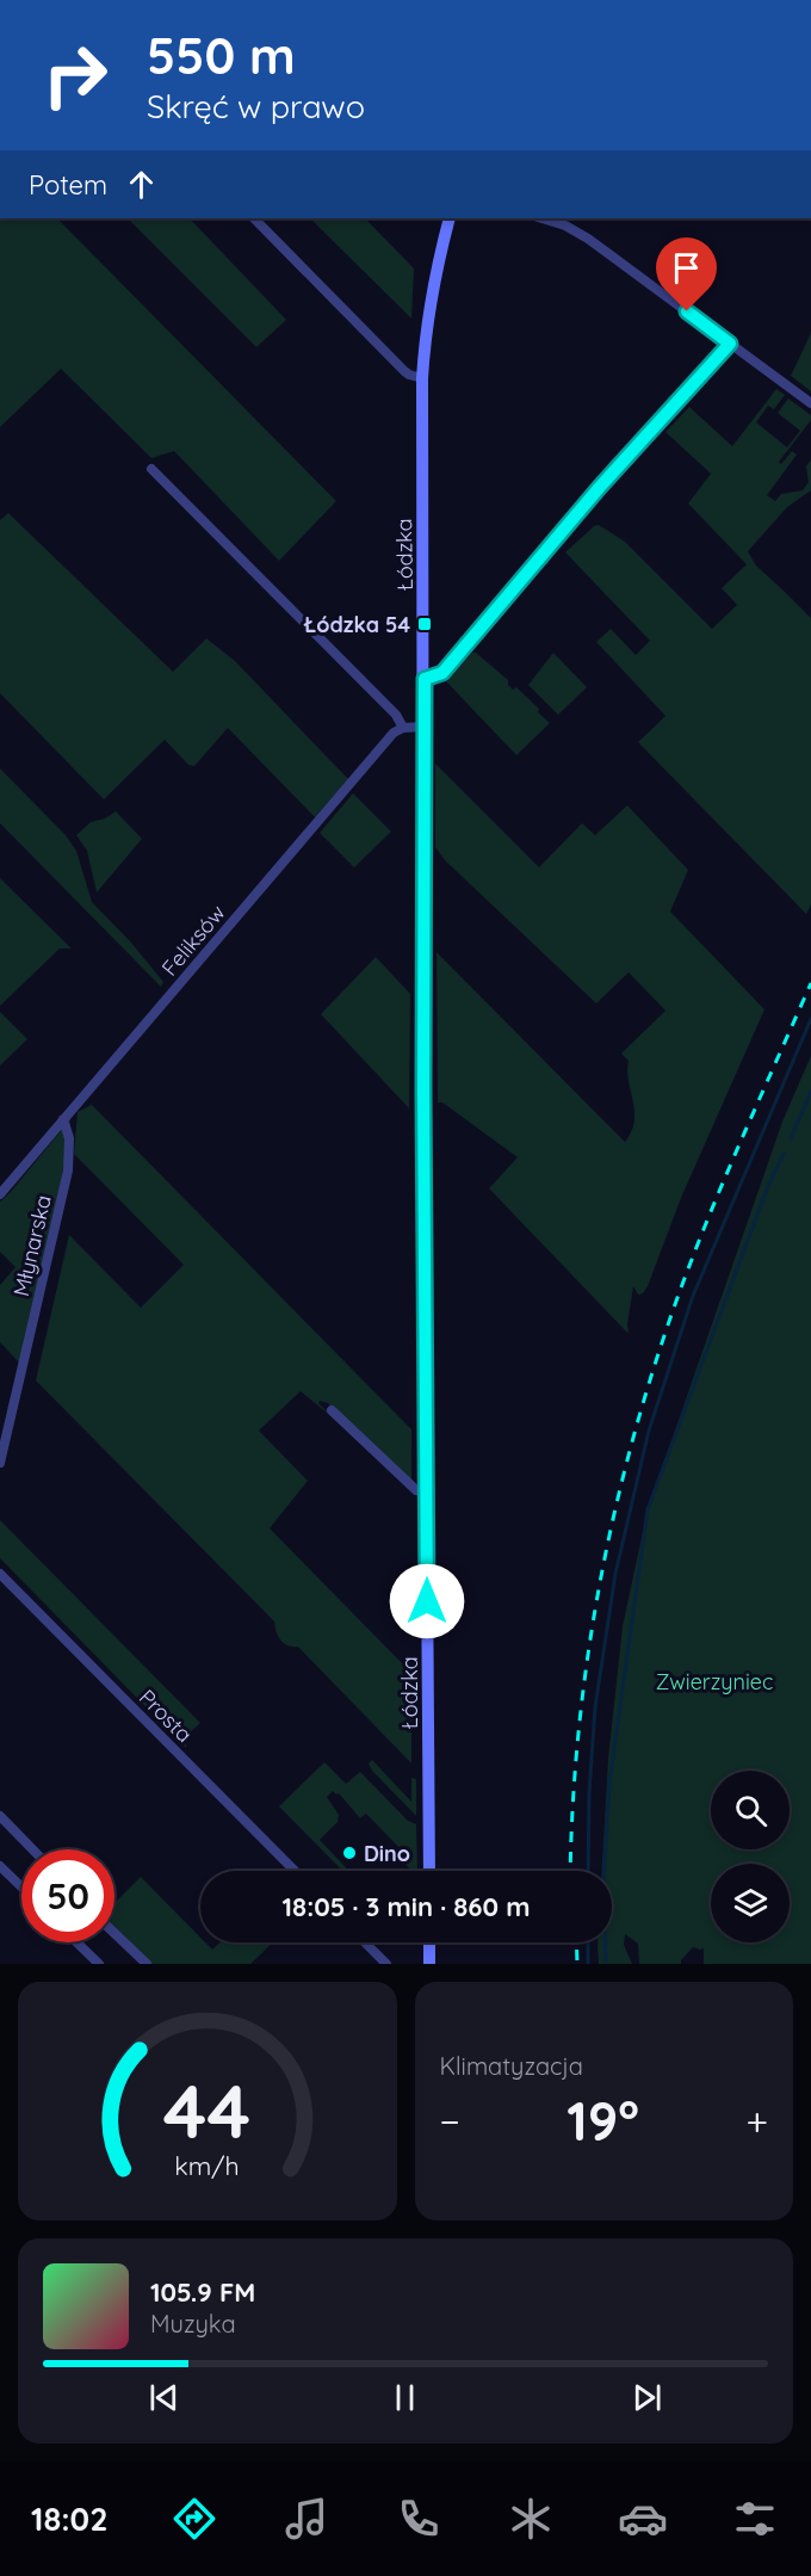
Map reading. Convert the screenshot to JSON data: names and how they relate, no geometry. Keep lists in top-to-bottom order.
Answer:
{
  "streets": {
    "main road": ["Łódzka"],
    "street": ["Feliksów", "Młynarska", "Prosta"]
  },
  "crossings": [
    ["Feliksów", "Młynarska"]
  ],
  "parks": ["Zwierzyniec"],
  "places": {
    "transit": ["Łódzka 54"],
    "other": ["Dino"]
  },
  "page": {
    "turn": ["550 m", "Skręć w prawo"],
    "then": "Potem",
    "limit": "50",
    "trip": "18:05 · 3 min · 860 m",
    "tile": "Klimatyzacja",
    "heat": ["−", "19°", "+"],
    "song": ["105.9 FM", "Muzyka"],
    "tabs": "18:02",
    "gauge": ["44", "km/h"]
  }
}
